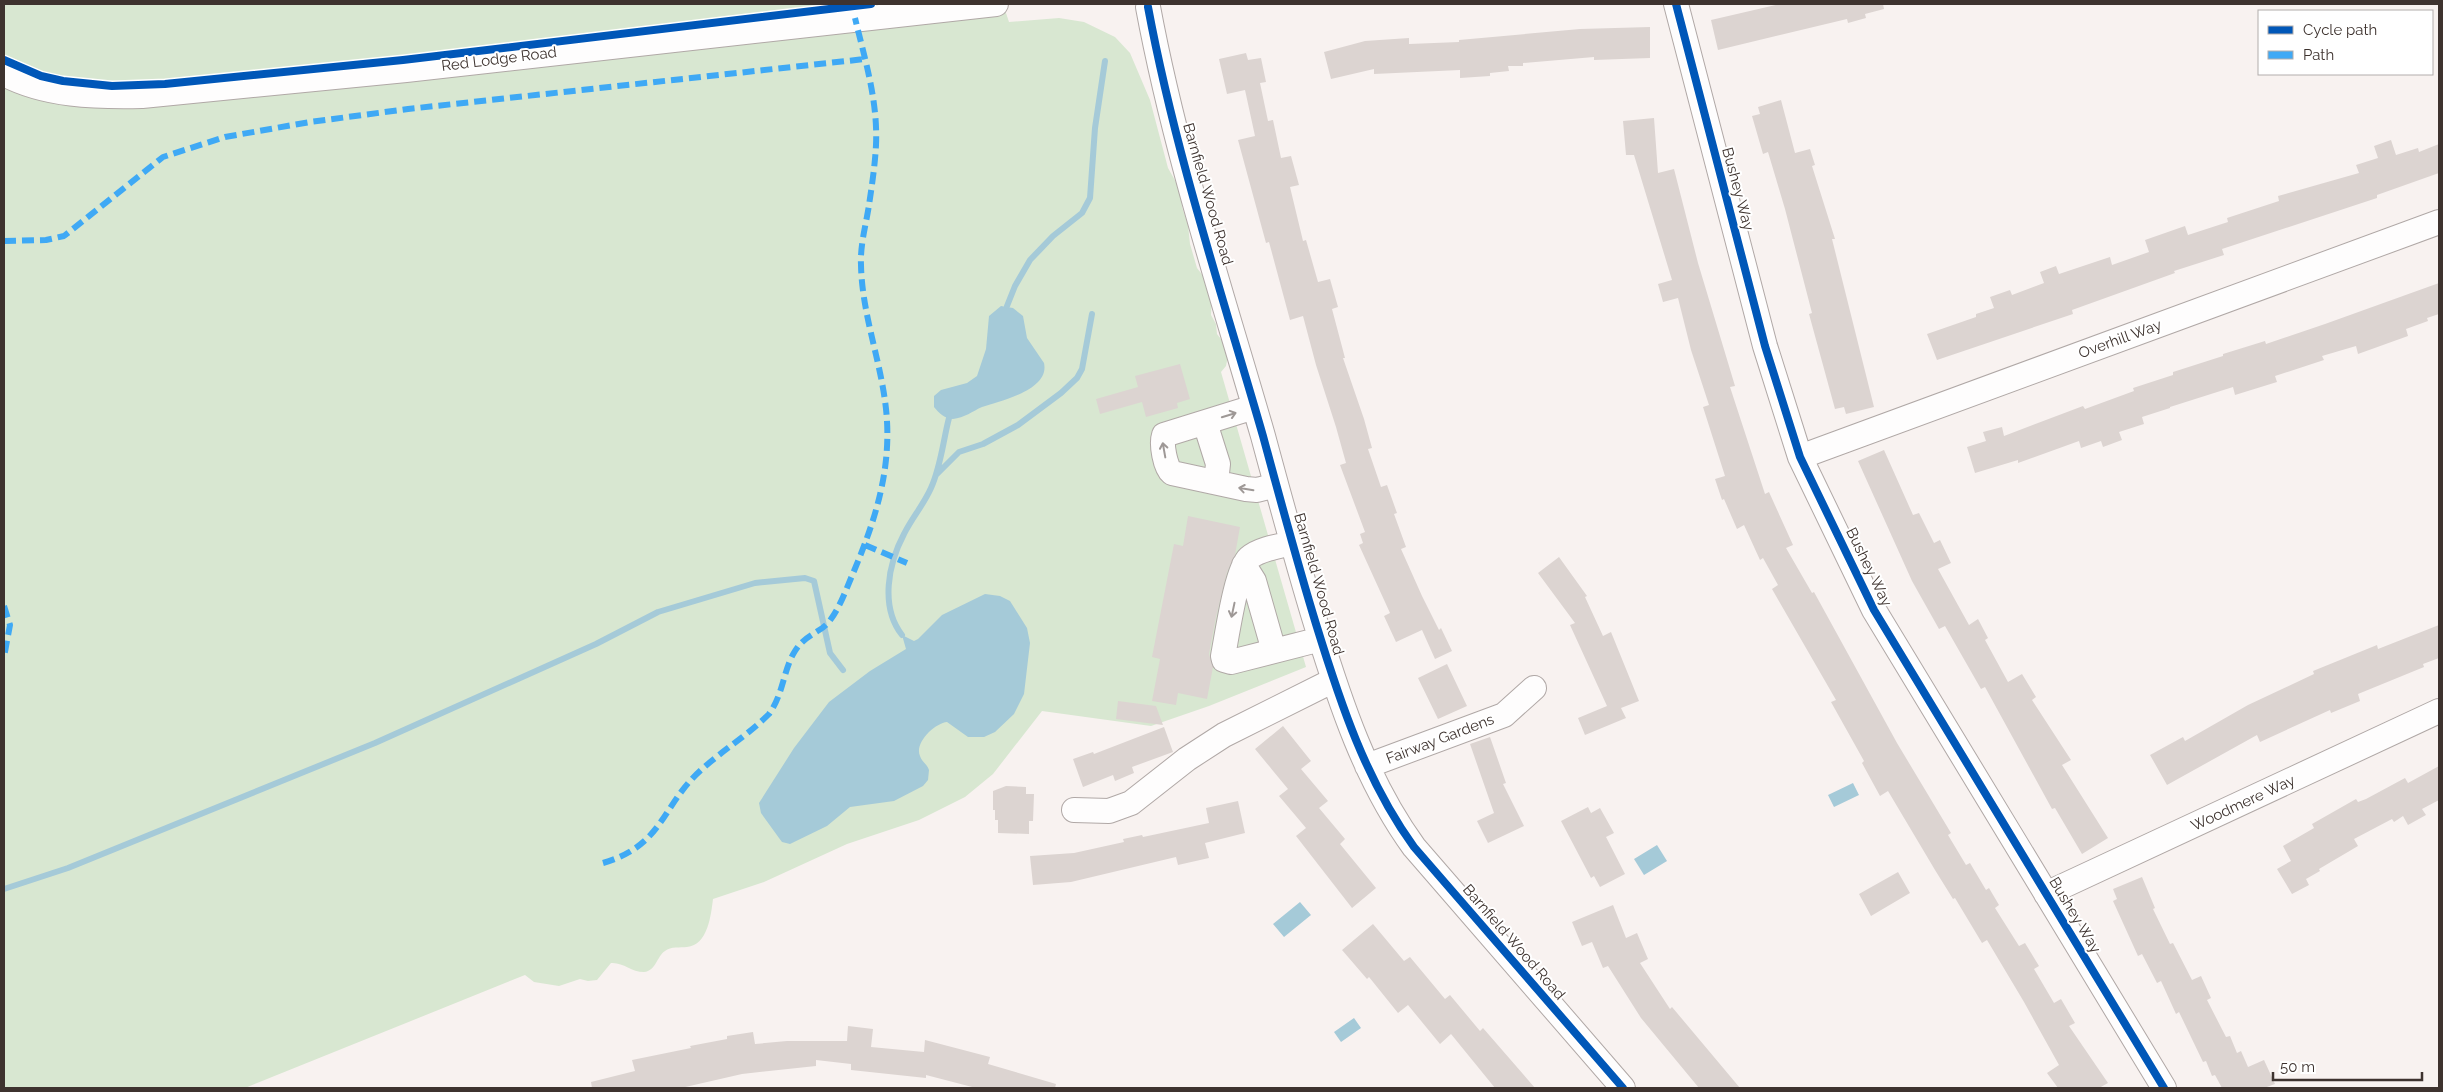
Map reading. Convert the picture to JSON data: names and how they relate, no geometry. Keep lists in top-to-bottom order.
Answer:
{
  "streets": {
    "street": [
      "Red Lodge Road",
      "Bushey Way",
      "Barnfield Wood Road",
      "Overhill Way",
      "Fairway Gardens",
      "Woodmere Way"
    ]
  },
  "crossings": [
    ["Bushey Way", "Overhill Way"],
    ["Bushey Way", "Woodmere Way"],
    ["Barnfield Wood Road", "Fairway Gardens"]
  ],
  "legend": ["Cycle path", "Path"],
  "scale_bar": "50 m"
}
